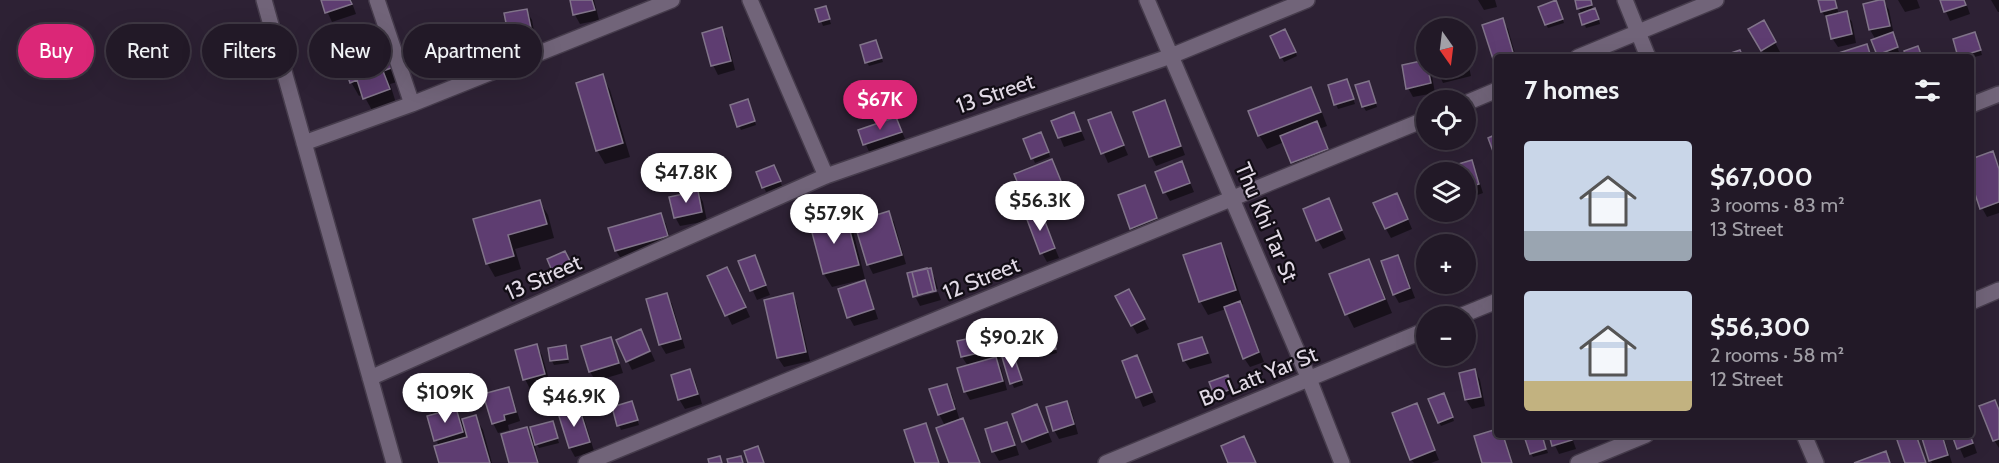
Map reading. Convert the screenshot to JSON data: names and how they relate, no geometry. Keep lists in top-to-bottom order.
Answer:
{
  "streets": {
    "street": [
      "13 Street",
      "Thu Khi Tar St",
      "12 Street",
      "Bo Latt Yar St"
    ]
  },
  "crossings": [
    ["13 Street", "Thu Khi Tar St"],
    ["Thu Khi Tar St", "12 Street"],
    ["Thu Khi Tar St", "Bo Latt Yar St"]
  ],
  "north": "bottom",
  "page": {
    "map_buttons": ["+", "−"],
    "chip": [
      "Buy",
      "Rent",
      "Filters",
      "New",
      "Apartment"
    ],
    "heading": "7 homes",
    "price": [
      "$67K",
      "$47.8K",
      "$56.3K",
      "$57.9K",
      "$90.2K",
      "$109K",
      "$46.9K"
    ],
    "list": [
      {
        "name": "$67,000",
        "note": "3 rooms · 83 m² · 13 Street"
      },
      {
        "name": "$56,300",
        "note": "2 rooms · 58 m² · 12 Street"
      }
    ]
  }
}
